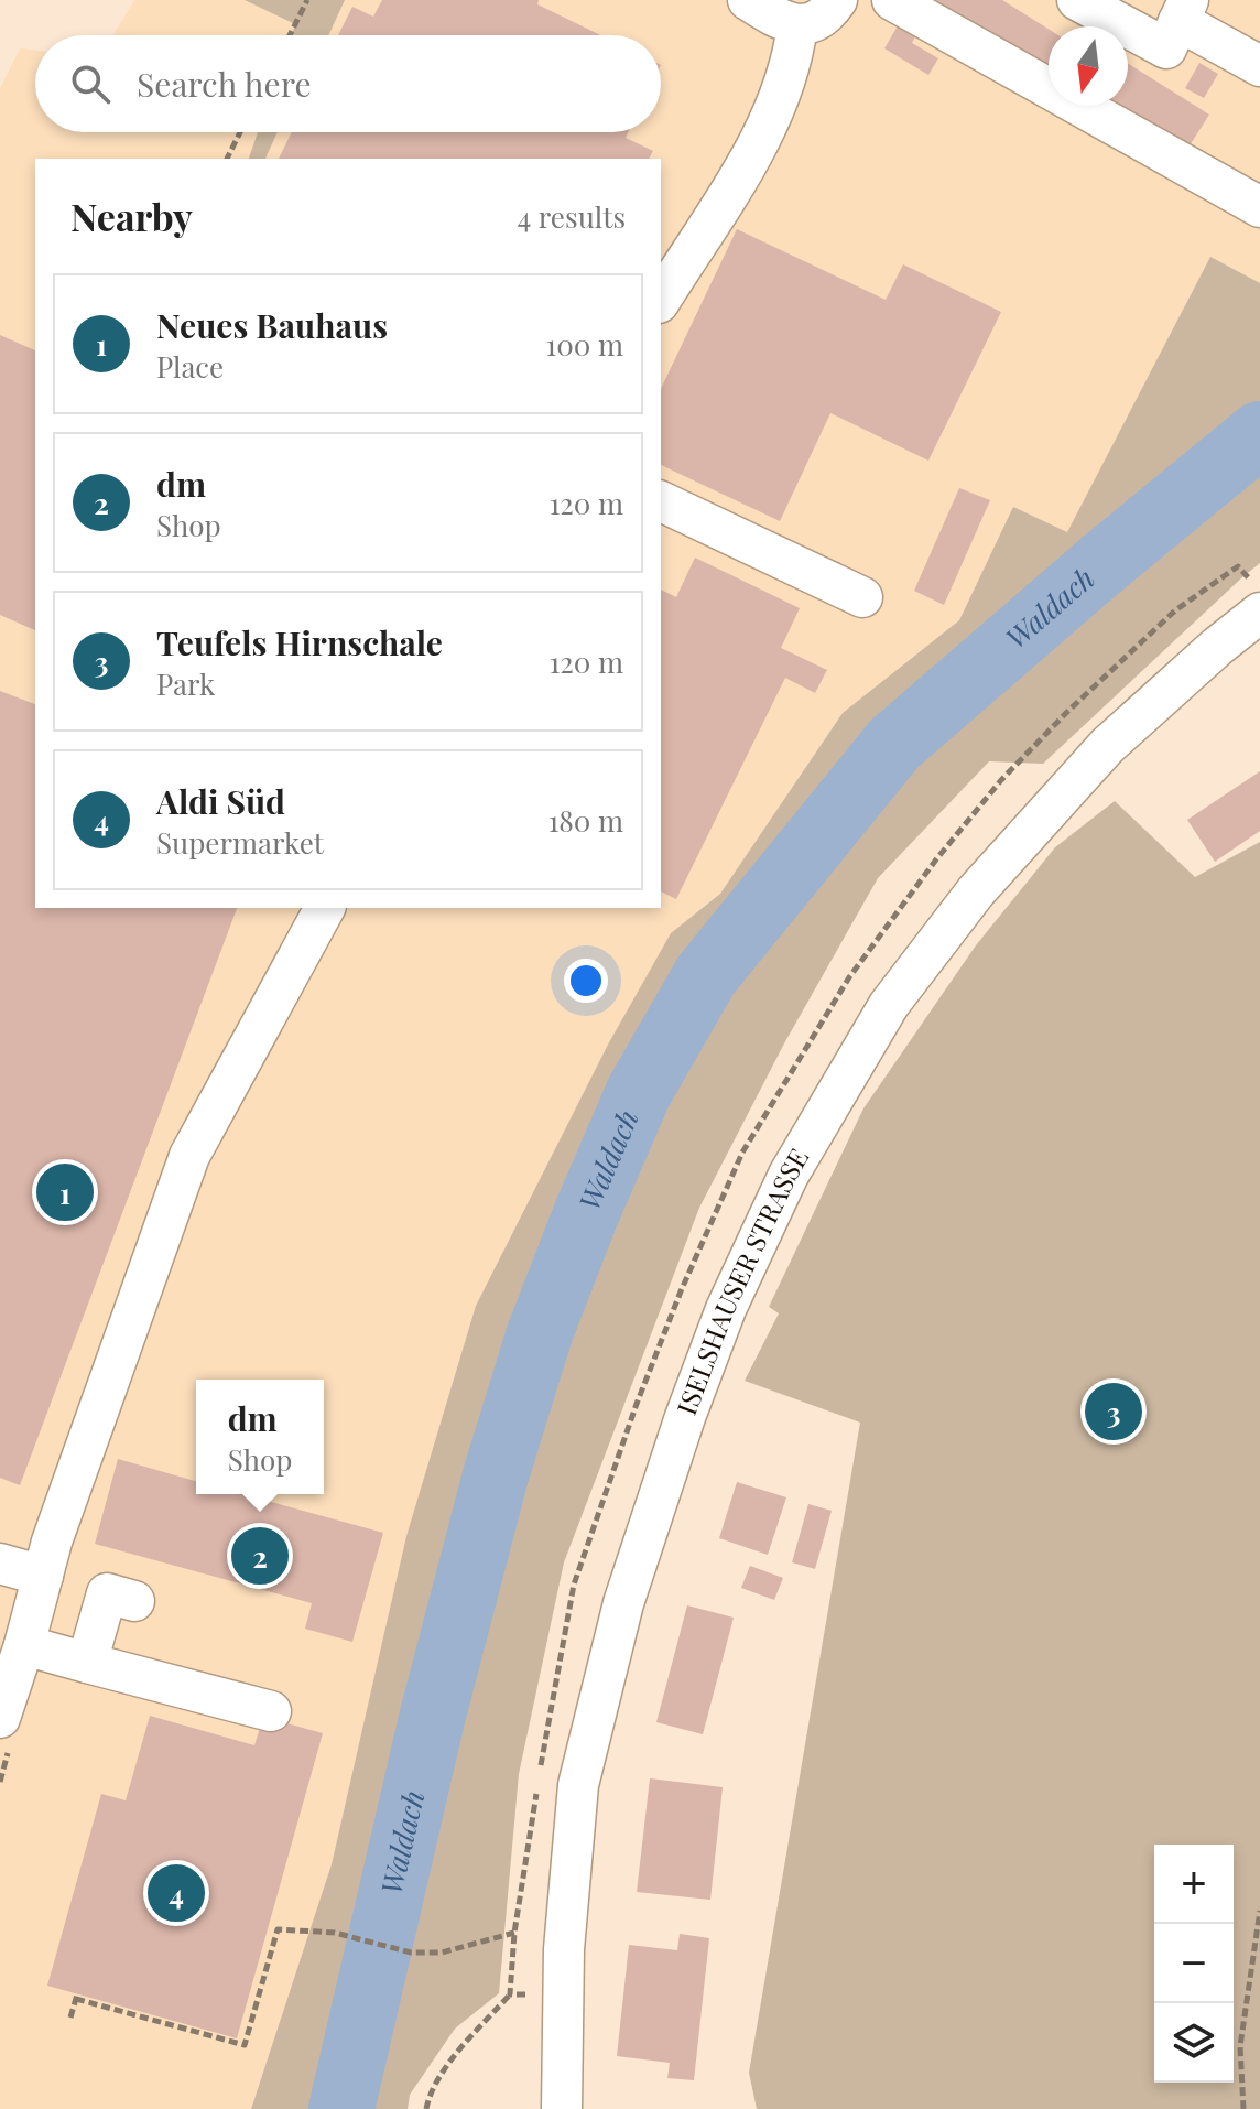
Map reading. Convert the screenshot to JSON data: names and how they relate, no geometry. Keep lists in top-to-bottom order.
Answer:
{
  "streets": {
    "street": ["ISELSHAUSER STRASSE"]
  },
  "water": ["Waldach"],
  "north": "bottom",
  "page": {
    "search": "Search here",
    "heading": ["Nearby", "4 results"],
    "list": [
      {
        "mark": "1",
        "name": "Neues Bauhaus",
        "note": "Place",
        "value": "100 m"
      },
      {
        "mark": "2",
        "name": "dm",
        "note": "Shop",
        "value": "120 m"
      },
      {
        "mark": "3",
        "name": "Teufels Hirnschale",
        "note": "Park",
        "value": "120 m"
      },
      {
        "mark": "4",
        "name": "Aldi Süd",
        "note": "Supermarket",
        "value": "180 m"
      }
    ],
    "pins": [
      "1",
      "3",
      "2",
      "4"
    ],
    "popup": ["dm", "Shop"],
    "map_buttons": ["+", "−"]
  }
}
